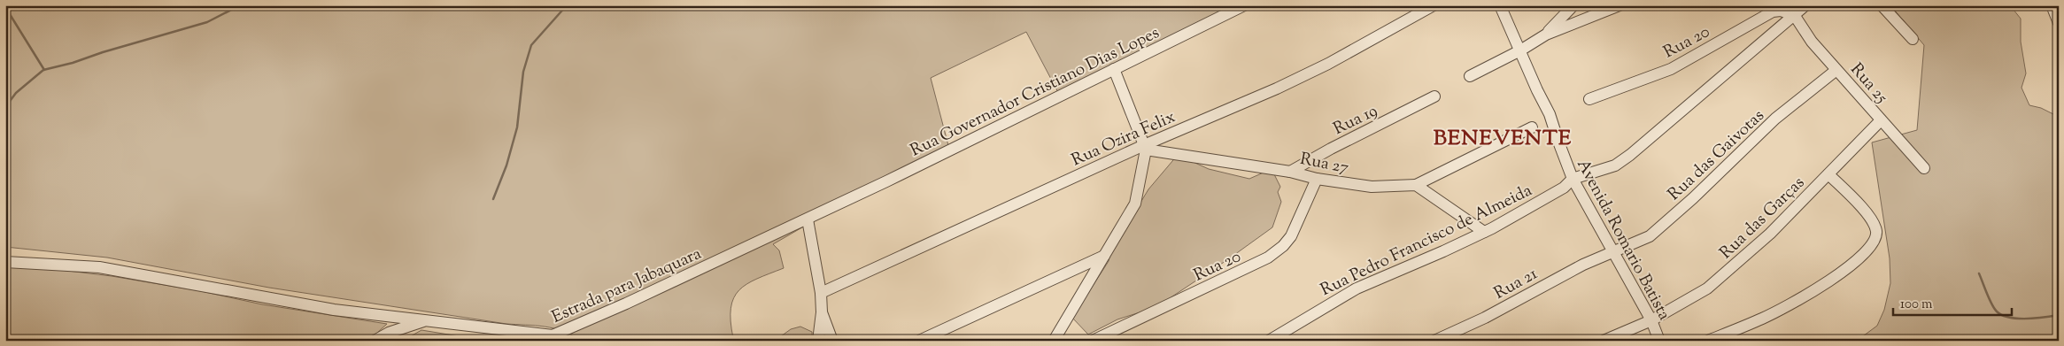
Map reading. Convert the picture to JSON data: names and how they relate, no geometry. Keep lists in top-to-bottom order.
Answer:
{
  "streets": {
    "street": [
      "Rua 20",
      "Rua 25",
      "Rua Governador Cristiano Dias Lopes",
      "Rua 19",
      "Rua Ozira Felix",
      "Rua das Gaivotas",
      "Rua 27",
      "Rua das Garças",
      "Rua Pedro Francisco de Almeida",
      "Avenida Romario Batista",
      "Rua 21",
      "Estrada para Jabaquara"
    ]
  },
  "crossings": [
    ["Rua 20", "Rua 25"],
    ["Rua 20", "Rua 27"],
    ["Rua 25", "Rua das Gaivotas"],
    ["Rua 25", "Rua das Garças"],
    ["Rua Governador Cristiano Dias Lopes", "Estrada para Jabaquara"],
    ["Rua 19", "Rua 27"],
    ["Rua Ozira Felix", "Rua 27"],
    ["Rua das Gaivotas", "Avenida Romario Batista"],
    ["Rua das Gaivotas", "Rua 21"],
    ["Rua das Garças", "Avenida Romario Batista"],
    ["Rua Pedro Francisco de Almeida", "Avenida Romario Batista"],
    ["Avenida Romario Batista", "Rua 21"]
  ],
  "districts": ["BENEVENTE"],
  "scale_bar": "100 m"
}
